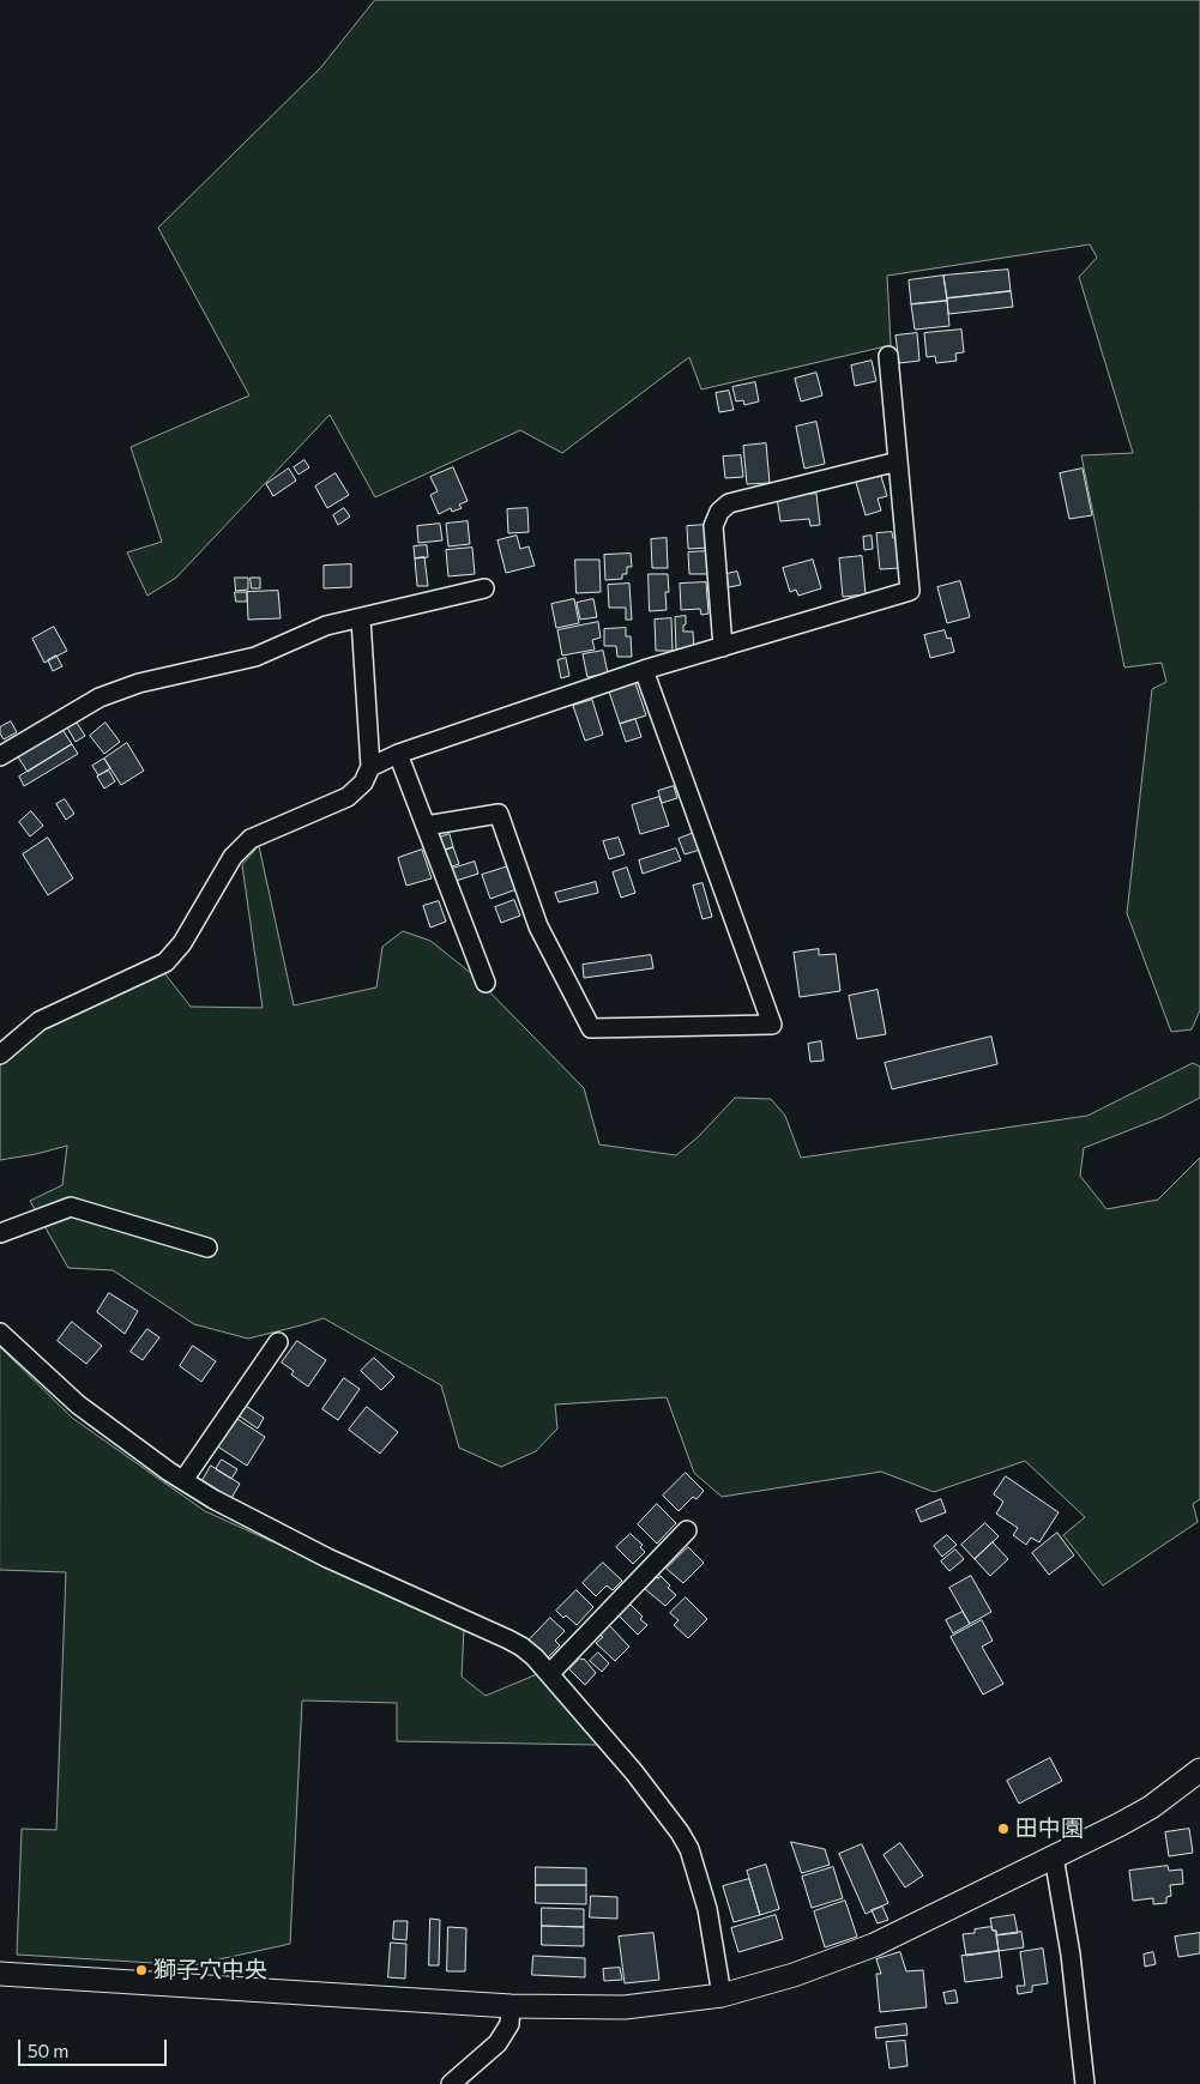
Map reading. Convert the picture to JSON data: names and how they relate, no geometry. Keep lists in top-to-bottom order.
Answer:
{
  "places": ["田中園", "獅子穴中央"],
  "scale_bar": "50 m"
}
